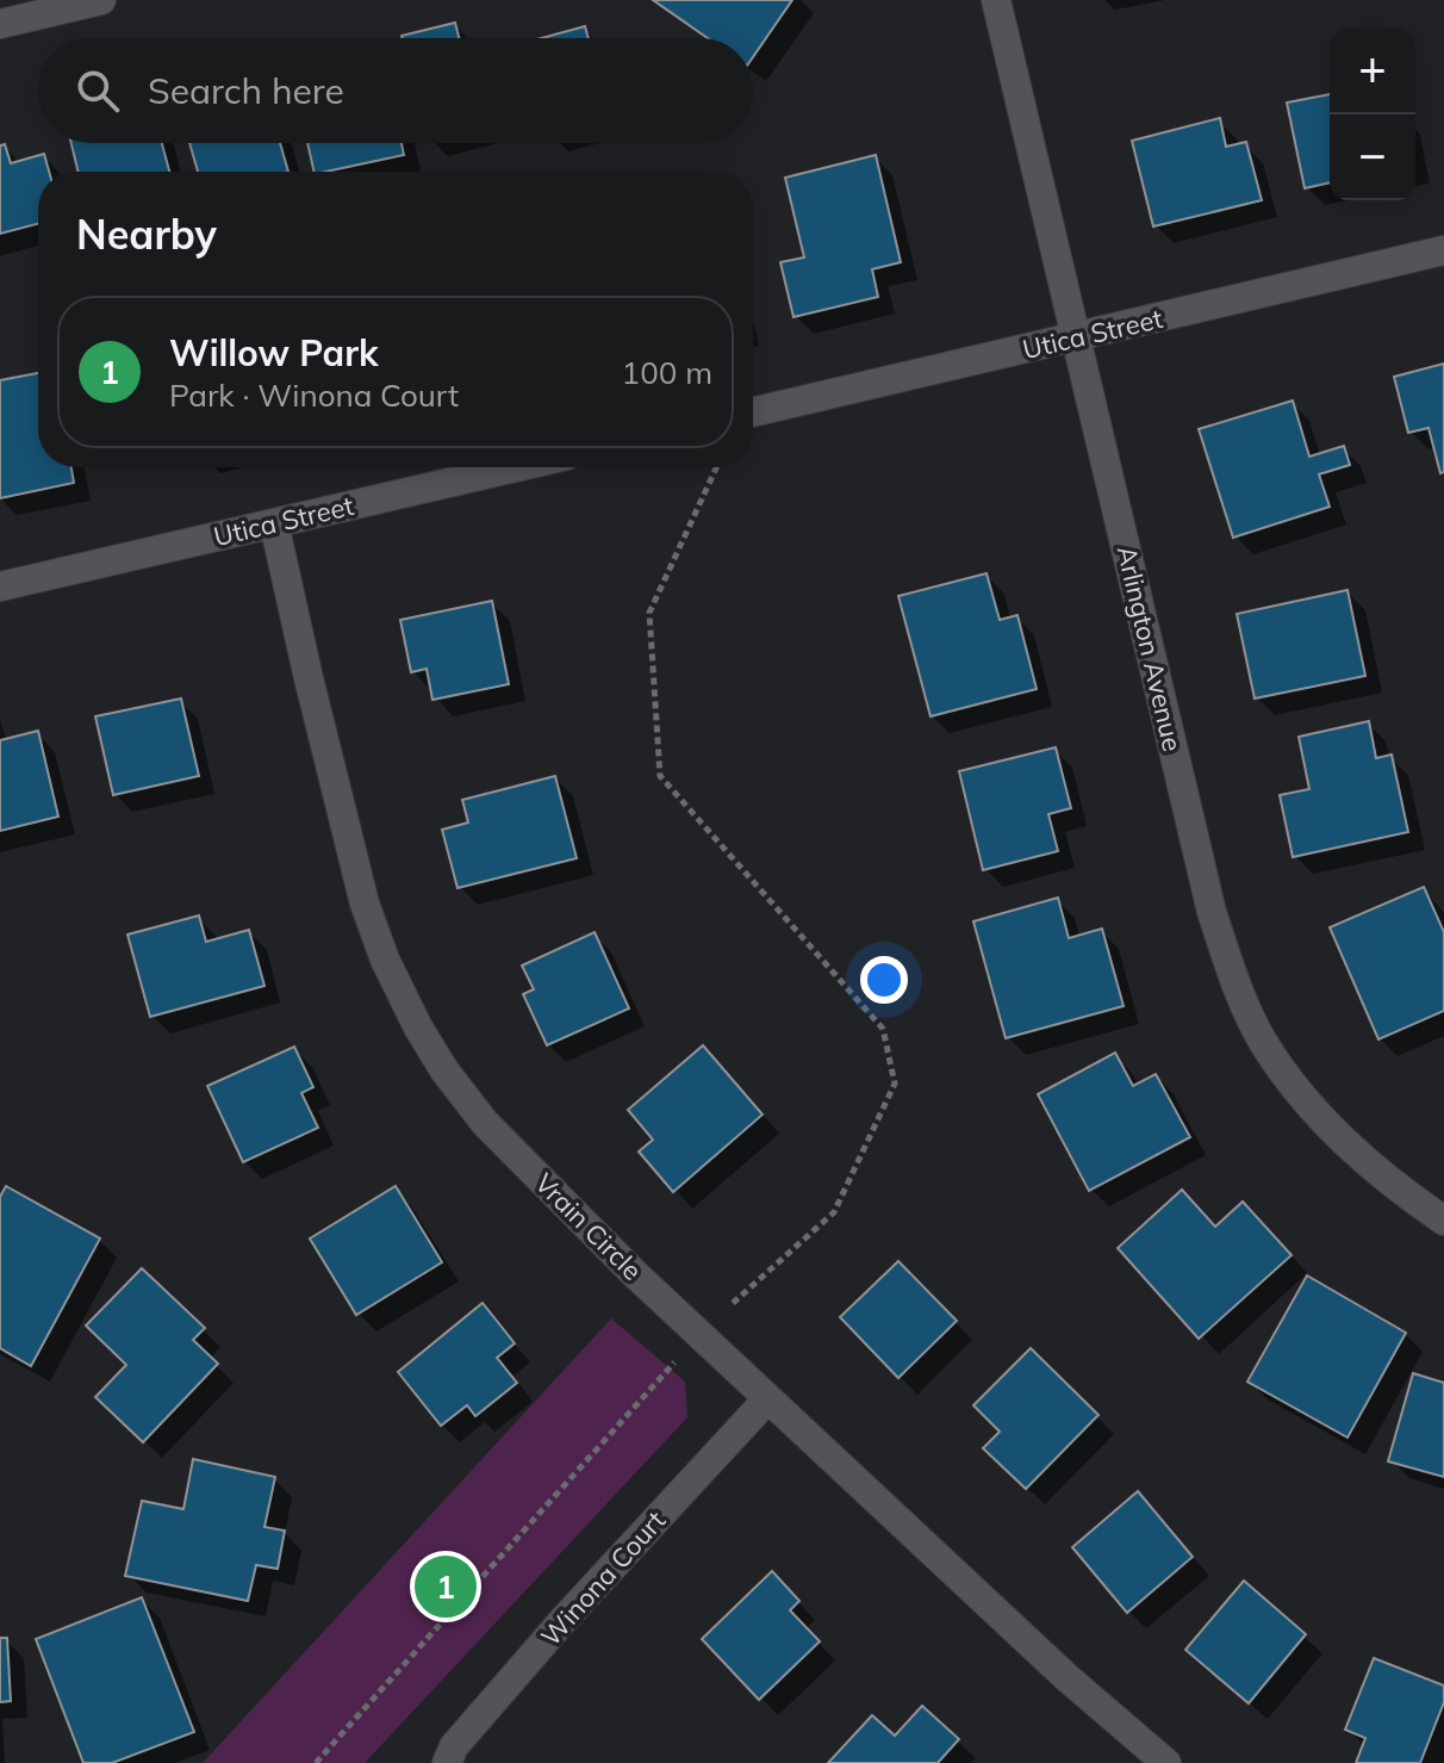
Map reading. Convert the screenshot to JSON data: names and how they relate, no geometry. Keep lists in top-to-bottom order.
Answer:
{
  "streets": {
    "street": [
      "Utica Street",
      "Arlington Avenue",
      "Vrain Circle",
      "Winona Court"
    ]
  },
  "crossings": [
    ["Utica Street", "Arlington Avenue"],
    ["Utica Street", "Vrain Circle"],
    ["Vrain Circle", "Winona Court"]
  ],
  "page": {
    "map_buttons": ["+", "−"],
    "search": "Search here",
    "heading": "Nearby",
    "list": [
      {
        "mark": "1",
        "name": "Willow Park",
        "note": "Park · Winona Court",
        "value": "100 m"
      }
    ],
    "pins": "1"
  }
}
